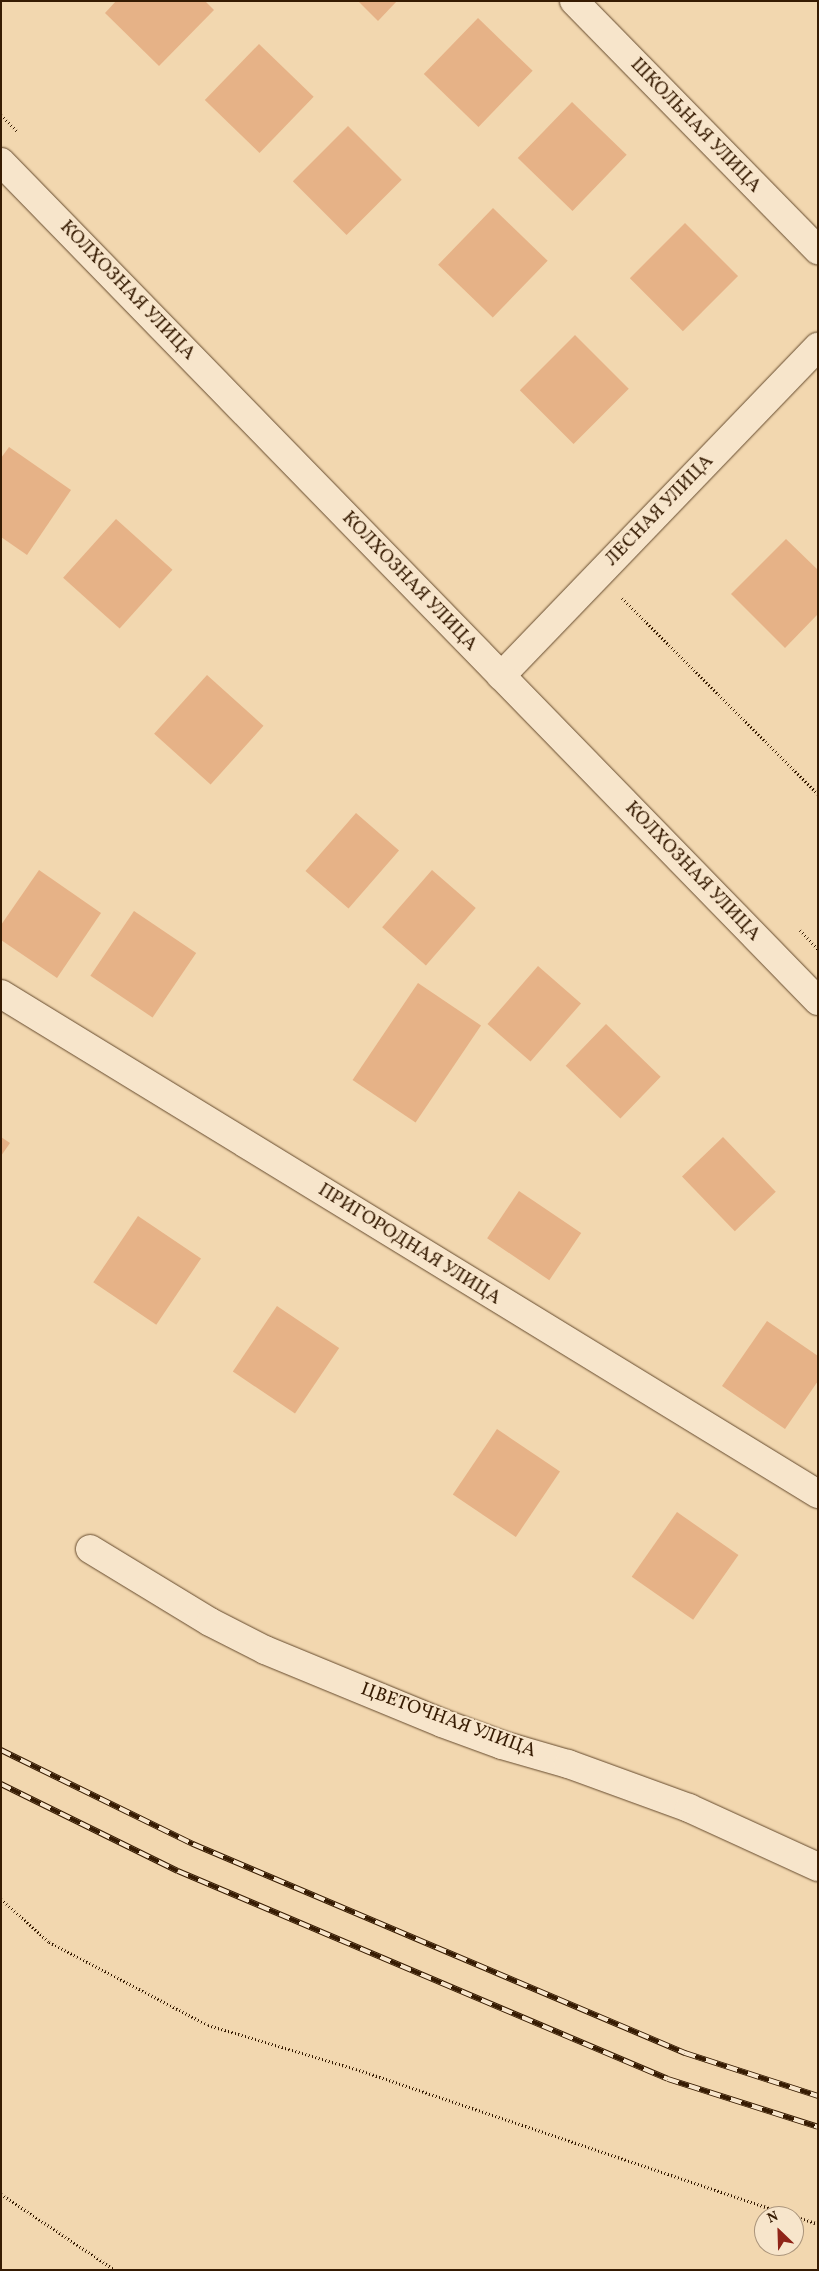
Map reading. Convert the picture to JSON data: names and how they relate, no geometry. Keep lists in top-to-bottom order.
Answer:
{
  "streets": {
    "street": [
      "ШКОЛЬНАЯ УЛИЦА",
      "КОЛХОЗНАЯ УЛИЦА",
      "ЛЕСНАЯ УЛИЦА",
      "ПРИГОРОДНАЯ УЛИЦА",
      "ЦВЕТОЧНАЯ УЛИЦА"
    ]
  },
  "crossings": [
    ["КОЛХОЗНАЯ УЛИЦА", "ЛЕСНАЯ УЛИЦА"]
  ],
  "north": "top left"
}
